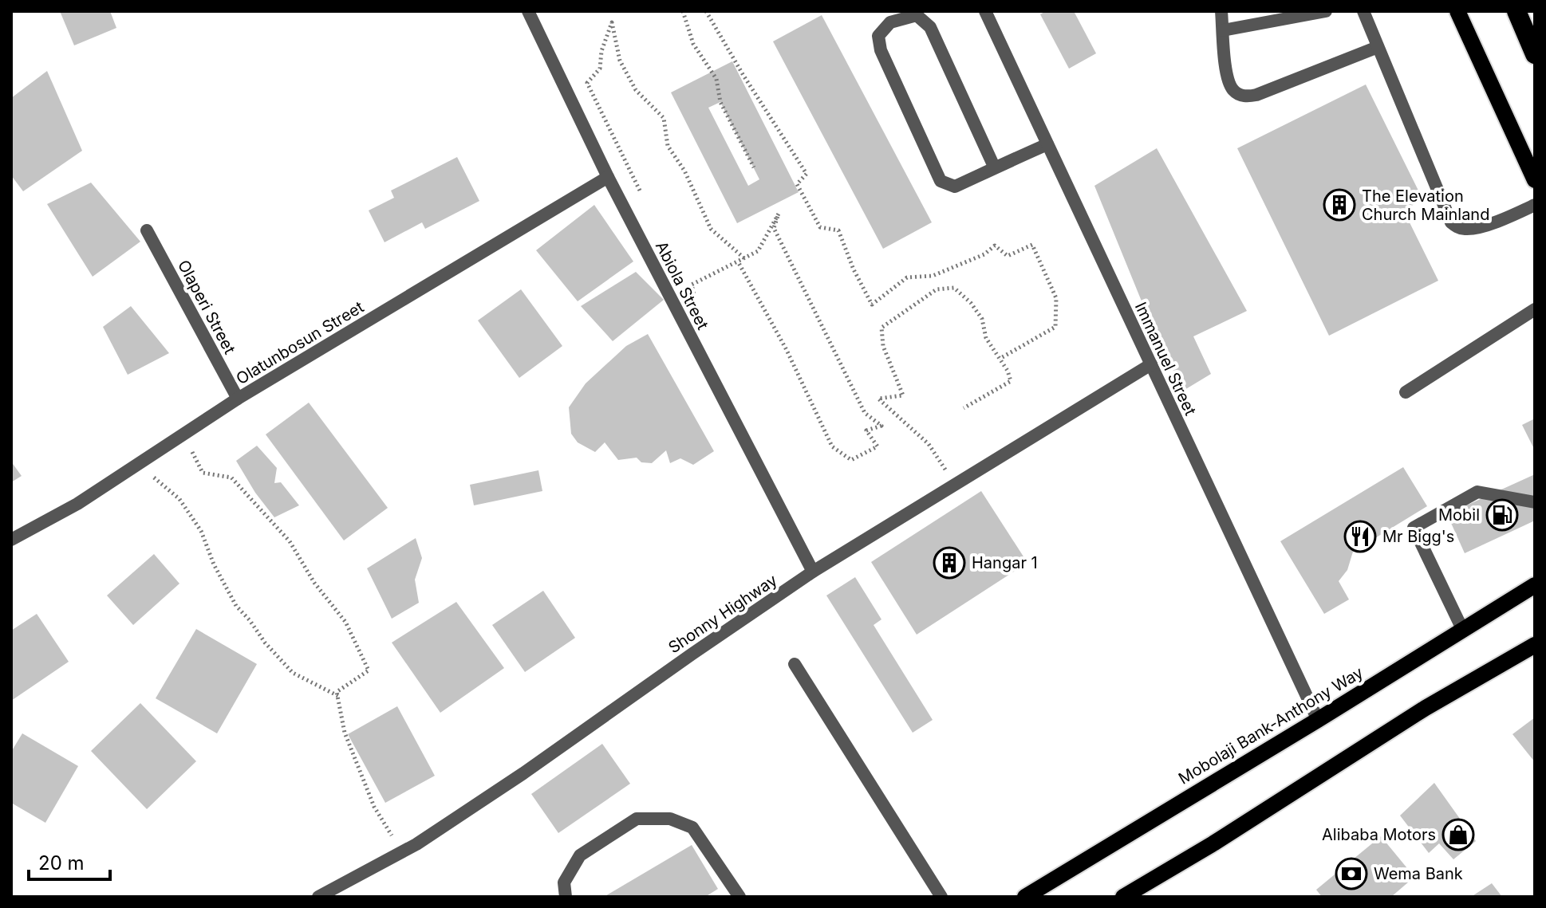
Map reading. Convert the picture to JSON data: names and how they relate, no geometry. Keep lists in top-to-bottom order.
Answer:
{
  "streets": {
    "main road": ["Mobolaji Bank-Anthony Way"],
    "street": [
      "Abiola Street",
      "Olaperi Street",
      "Olatunbosun Street",
      "Immanuel Street",
      "Shonny Highway"
    ]
  },
  "crossings": [
    ["Abiola Street", "Olatunbosun Street"],
    ["Abiola Street", "Shonny Highway"],
    ["Olaperi Street", "Olatunbosun Street"],
    ["Immanuel Street", "Shonny Highway"],
    ["Immanuel Street", "Mobolaji Bank-Anthony Way"]
  ],
  "places": {
    "building": ["The Elevation Church Mainland", "Hangar 1"],
    "fuel station": ["Mobil"],
    "restaurant": ["Mr Bigg's"],
    "shop": ["Alibaba Motors"],
    "bank": ["Wema Bank"]
  },
  "scale_bar": "20 m"
}
